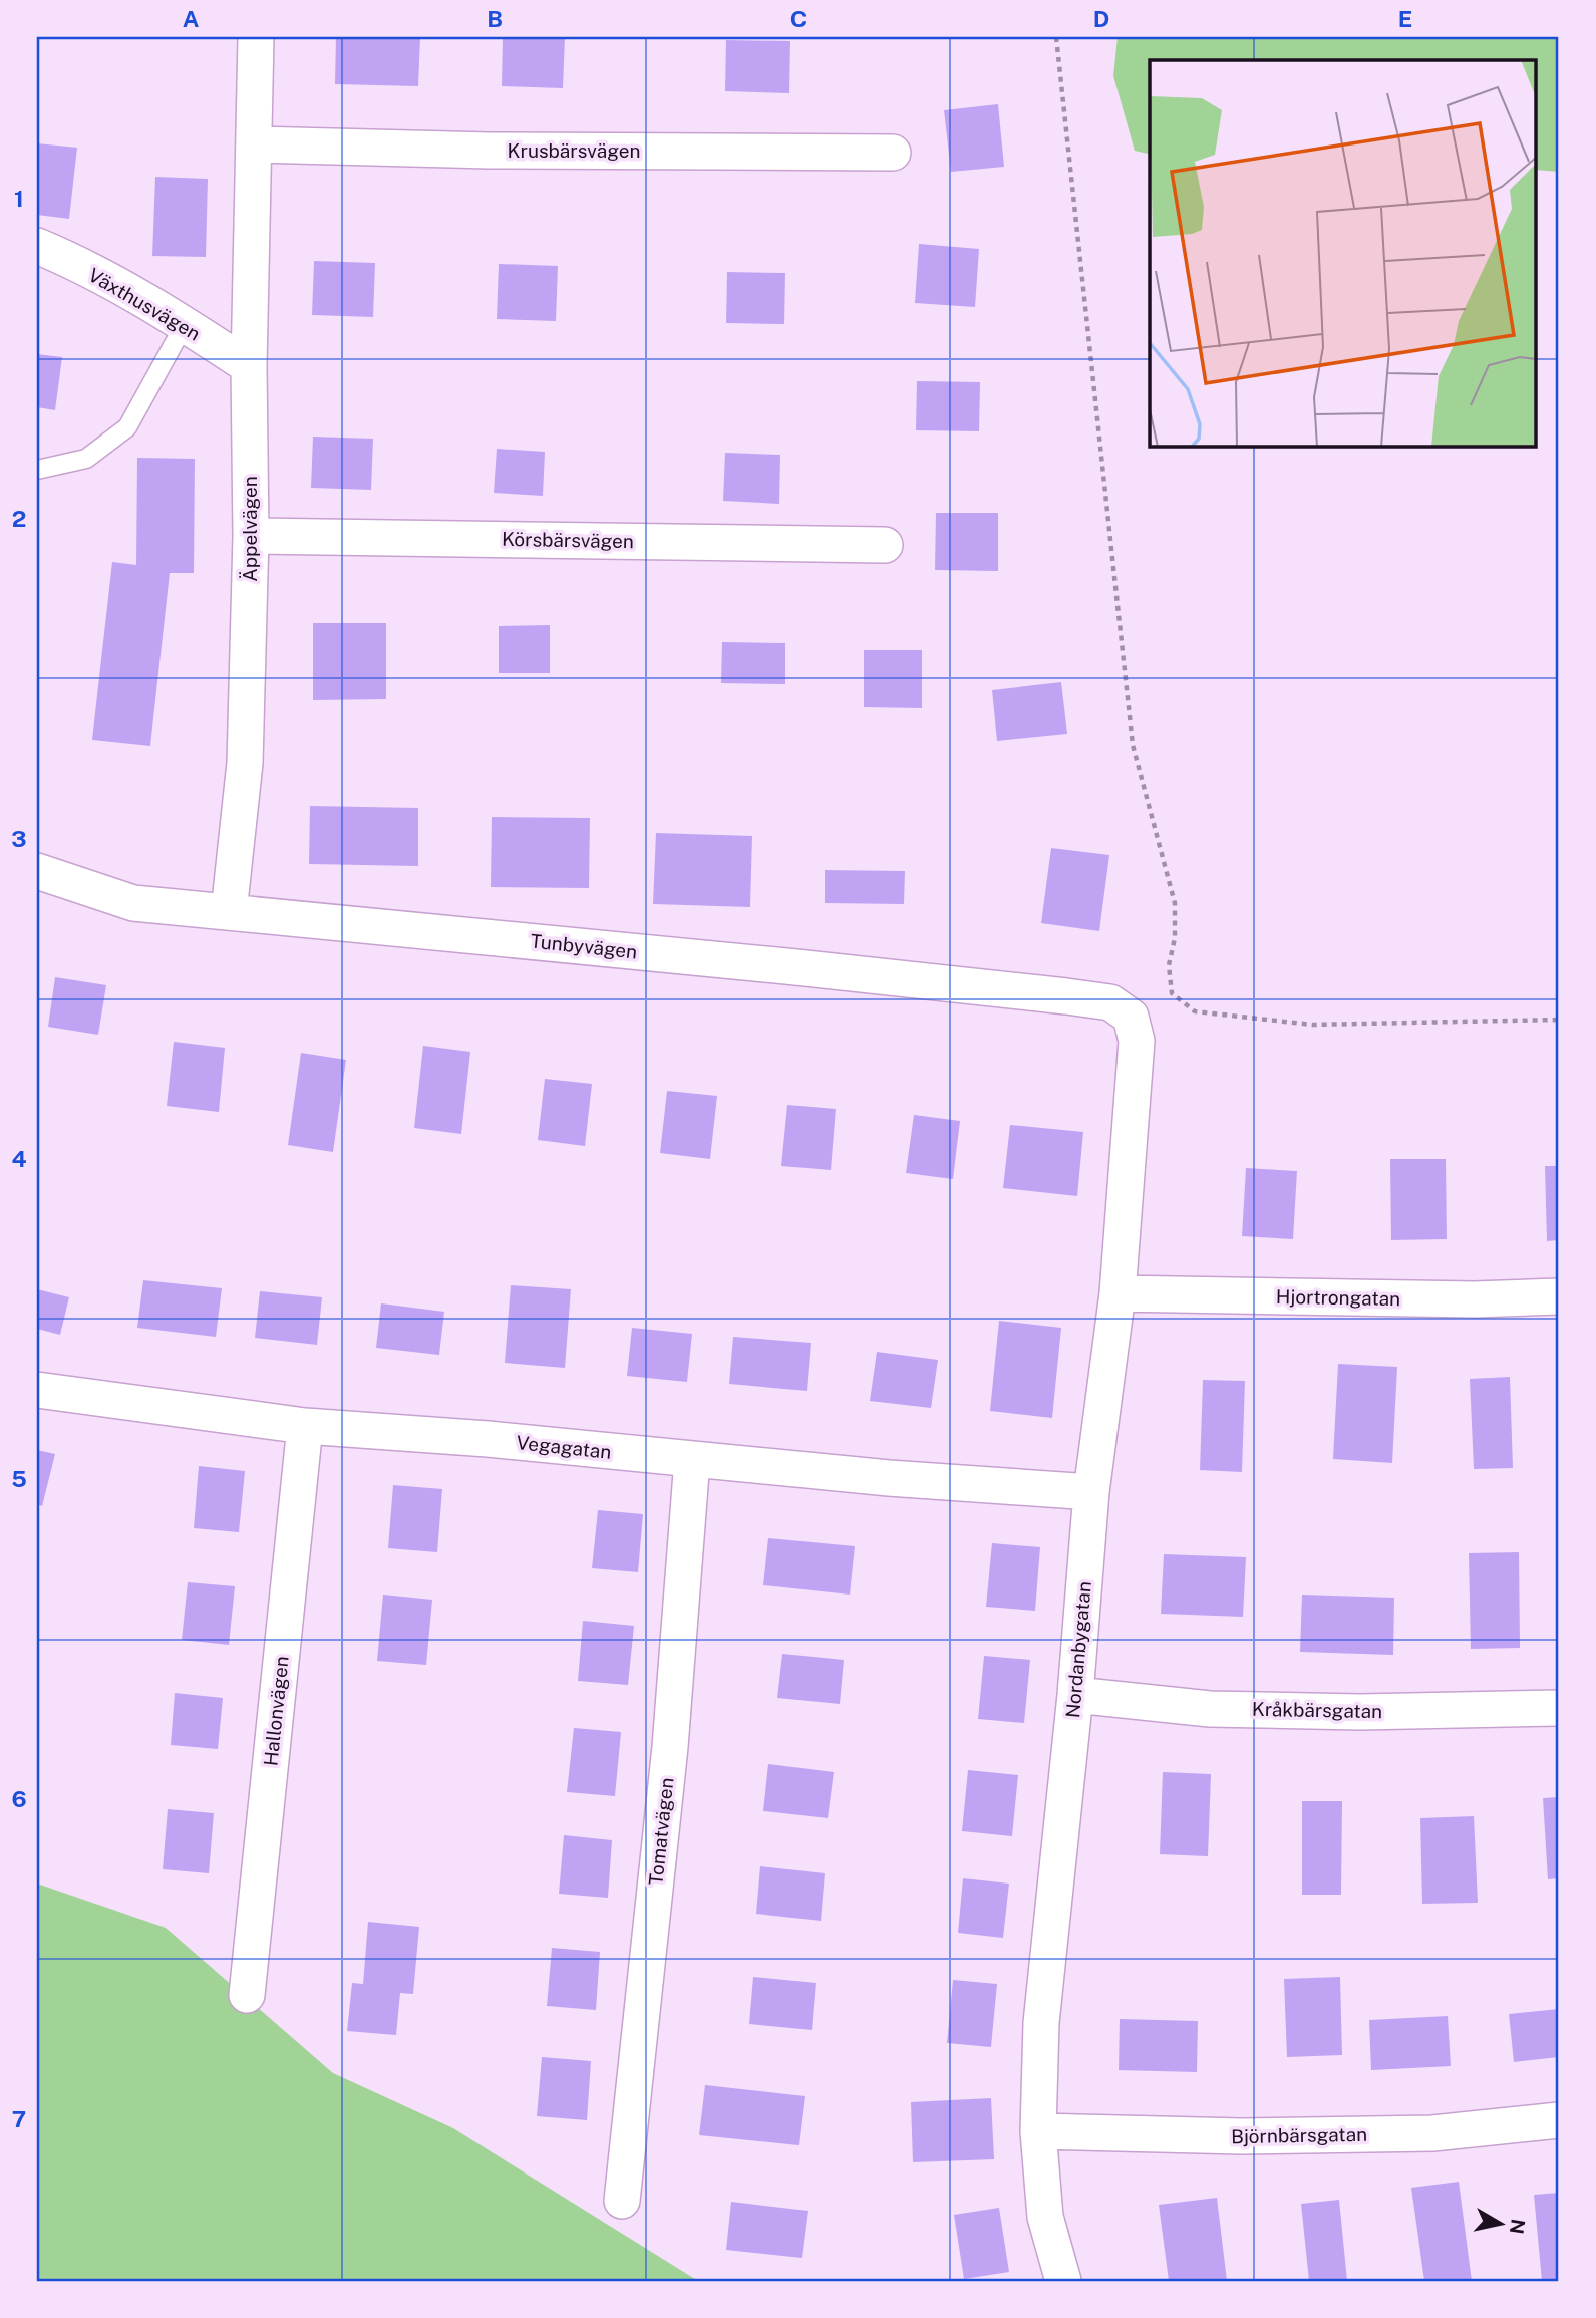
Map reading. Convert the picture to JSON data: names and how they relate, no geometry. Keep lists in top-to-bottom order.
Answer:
{
  "streets": {
    "street": [
      "Krusbärsvägen",
      "Växthusvägen",
      "Äppelvägen",
      "Körsbärsvägen",
      "Tunbyvägen",
      "Hjortrongatan",
      "Vegagatan",
      "Nordanbygatan",
      "Kråkbärsgatan",
      "Hallonvägen",
      "Tomatvägen",
      "Björnbärsgatan"
    ]
  },
  "crossings": [
    ["Krusbärsvägen", "Äppelvägen"],
    ["Växthusvägen", "Äppelvägen"],
    ["Äppelvägen", "Körsbärsvägen"],
    ["Äppelvägen", "Tunbyvägen"],
    ["Tunbyvägen", "Nordanbygatan"],
    ["Hjortrongatan", "Nordanbygatan"],
    ["Vegagatan", "Nordanbygatan"],
    ["Vegagatan", "Hallonvägen"],
    ["Vegagatan", "Tomatvägen"],
    ["Nordanbygatan", "Kråkbärsgatan"],
    ["Nordanbygatan", "Björnbärsgatan"]
  ],
  "north": "right",
  "grid": {
    "columns": [
      "A",
      "B",
      "C",
      "D",
      "E"
    ],
    "rows": [
      "1",
      "2",
      "3",
      "4",
      "5",
      "6",
      "7"
    ]
  }
}
